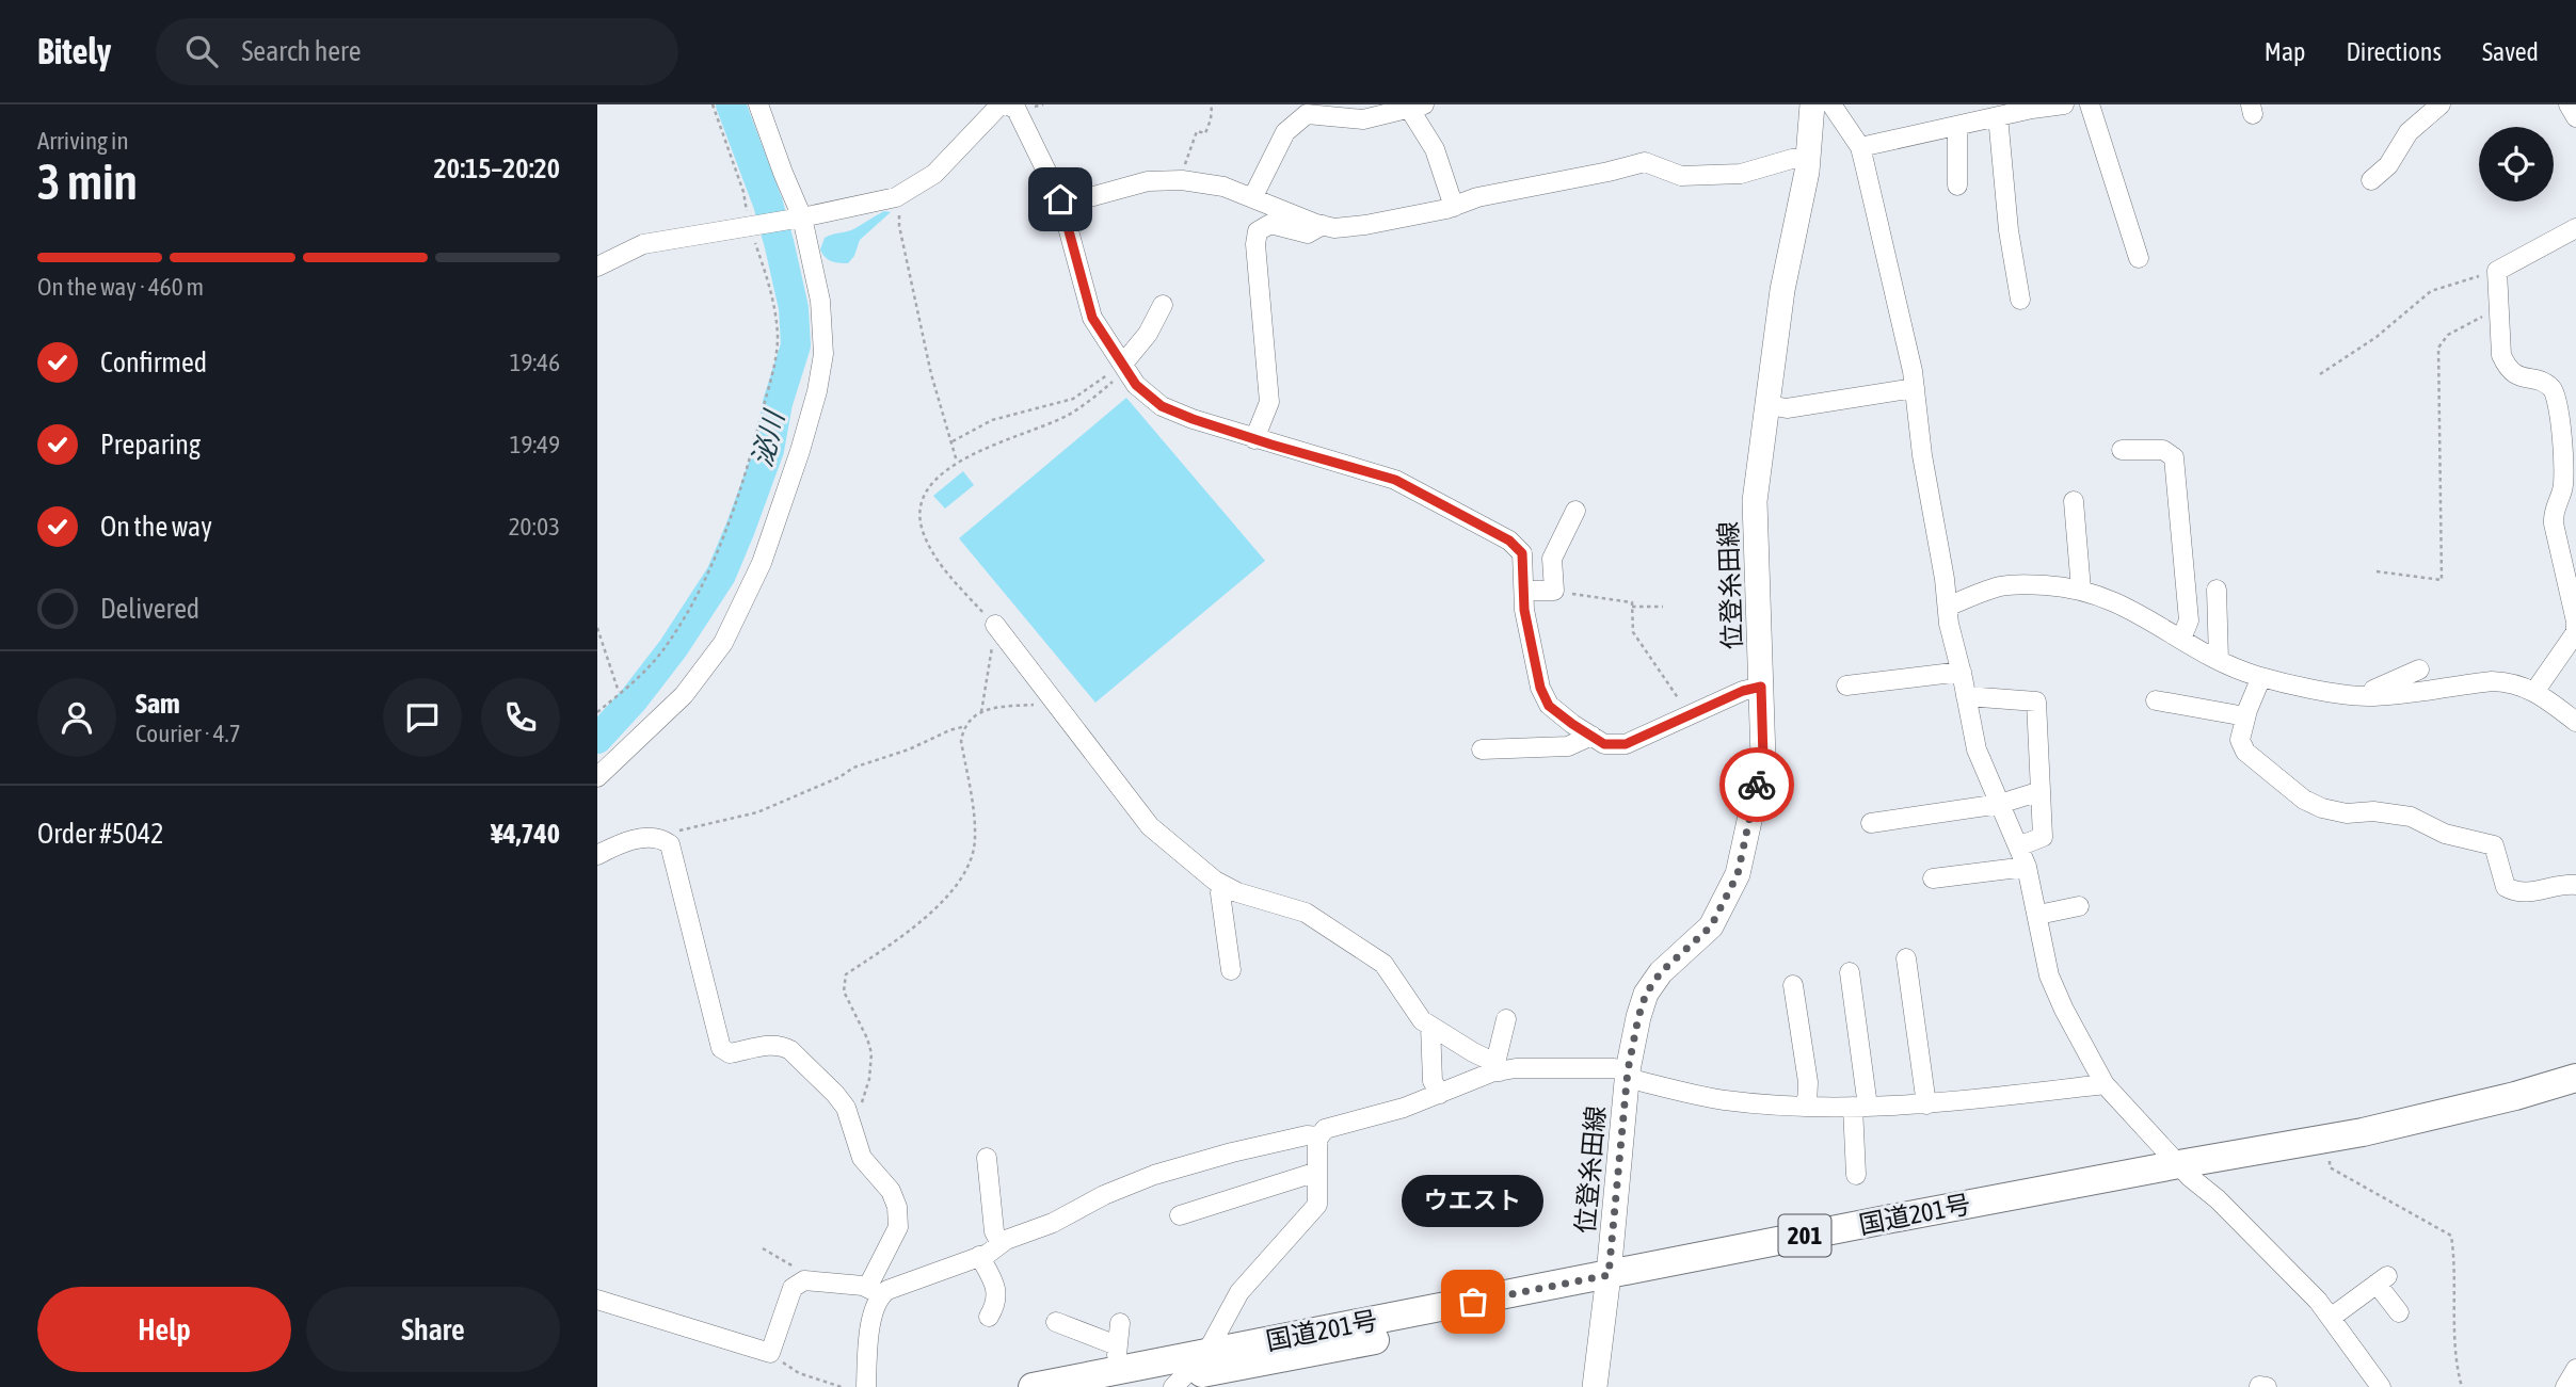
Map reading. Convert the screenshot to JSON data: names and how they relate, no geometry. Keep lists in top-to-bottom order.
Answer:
{
  "streets": {
    "highway": ["国道201号", "201"],
    "main road": ["位登糸田線"]
  },
  "crossings": [
    ["位登糸田線", "国道201号"]
  ],
  "water": ["泌川"],
  "places": ["ウエスト"],
  "page": {
    "header": "Bitely",
    "search": "Search here",
    "nav": ["Map", "Directions", "Saved"],
    "heading": ["3 min", "Arriving in", "20:15–20:20"],
    "panel": [
      "Sam",
      "Courier · 4.7",
      "Order #5042",
      "¥4,740"
    ],
    "bar": "On the way · 460 m",
    "list": [
      ["Confirmed", "19:46"],
      ["Preparing", "19:49"],
      ["On the way", "20:03"],
      "Delivered"
    ],
    "bubble": "ウエスト",
    "buttons": ["Help", "Share"]
  }
}
